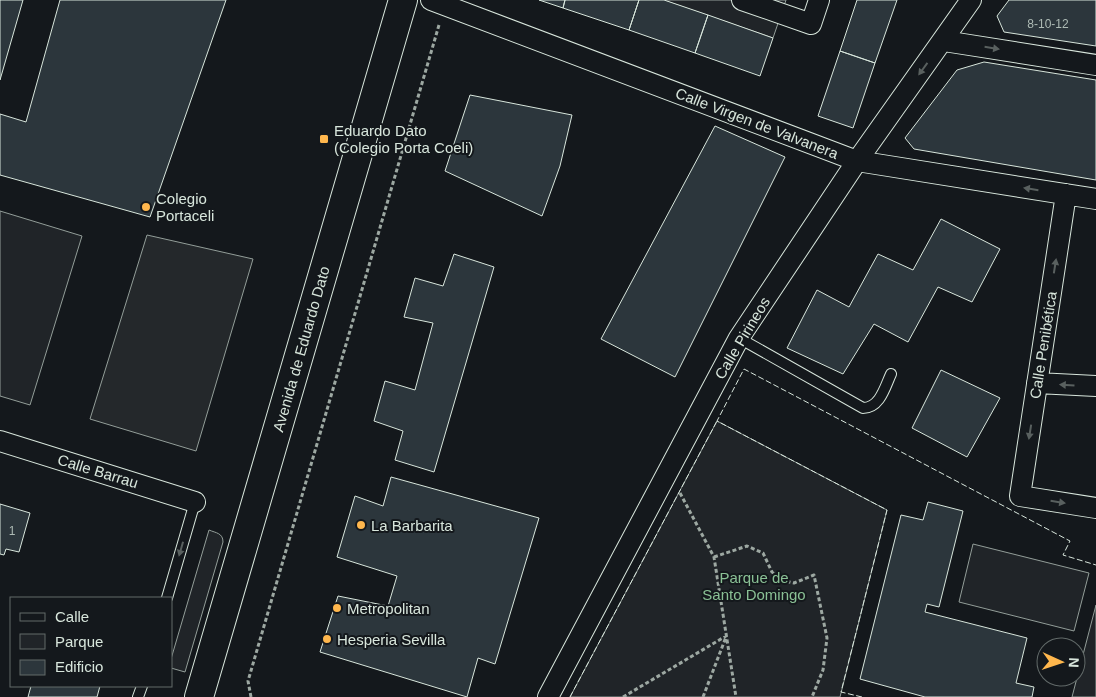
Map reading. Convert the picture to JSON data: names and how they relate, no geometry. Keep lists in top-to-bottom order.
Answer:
{
  "streets": {
    "main road": ["Avenida de Eduardo Dato"],
    "street": [
      "Calle Virgen de Valvanera",
      "Calle Pirineos",
      "Calle Penibética",
      "Calle Barrau"
    ]
  },
  "crossings": [
    ["Calle Virgen de Valvanera", "Calle Pirineos"],
    ["Calle Virgen de Valvanera", "Calle Penibética"]
  ],
  "parks": ["Parque de Santo Domingo"],
  "places": {
    "transit": ["Eduardo Dato (Colegio Porta Coeli)"],
    "other": [
      "Colegio Portaceli",
      "La Barbarita",
      "Metropolitan",
      "Hesperia Sevilla"
    ]
  },
  "house_numbers": ["8-10-12", "1"],
  "legend": ["Calle", "Parque", "Edificio"],
  "north": "right"
}
